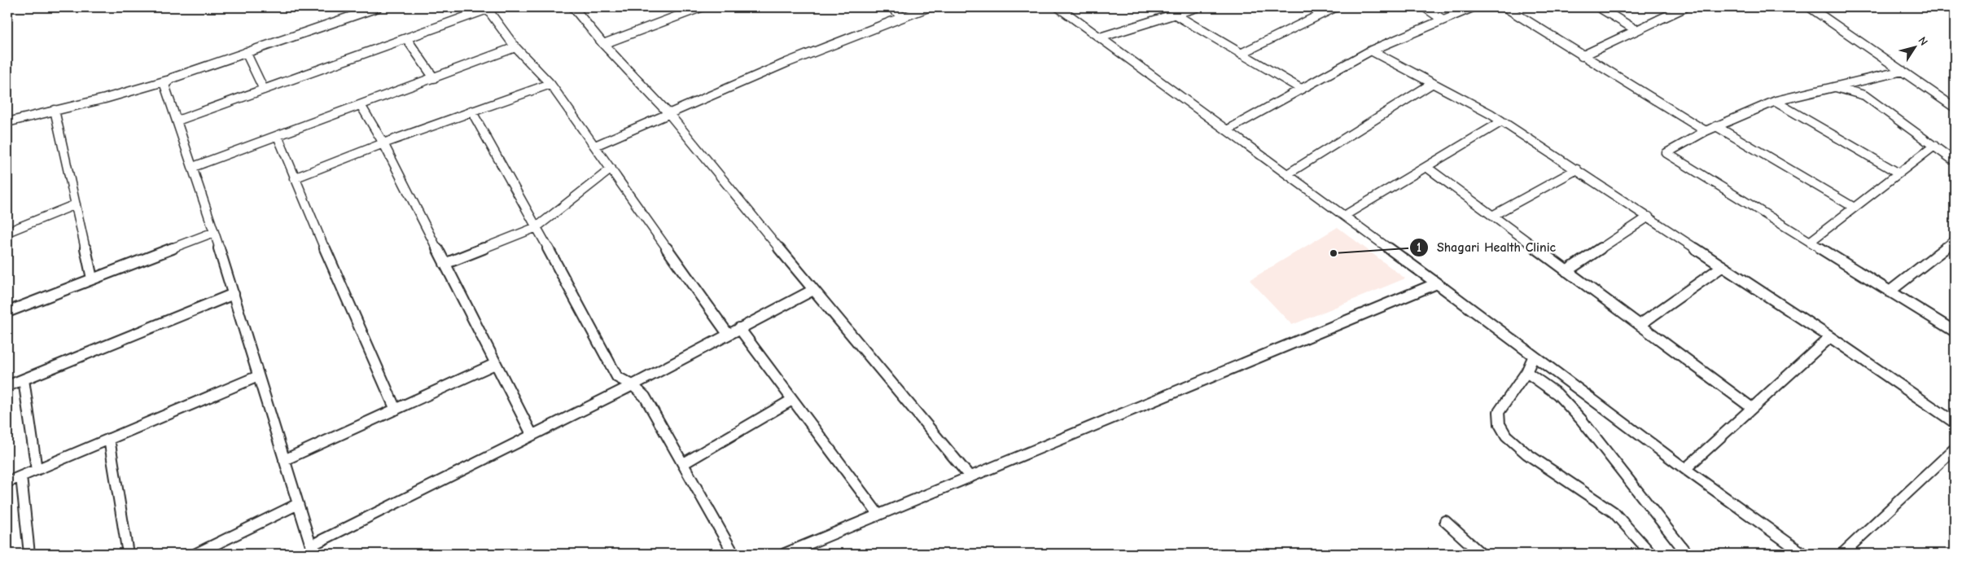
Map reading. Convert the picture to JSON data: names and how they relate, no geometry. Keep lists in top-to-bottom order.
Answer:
{
  "places": ["Shagari Health Clinic"],
  "north": "top right"
}
